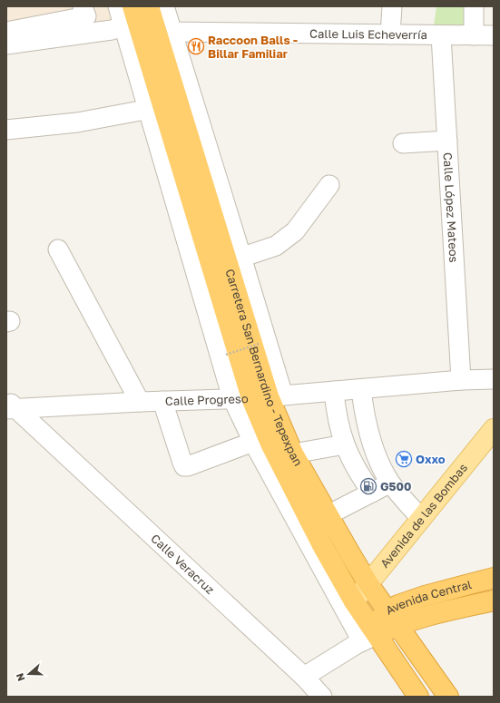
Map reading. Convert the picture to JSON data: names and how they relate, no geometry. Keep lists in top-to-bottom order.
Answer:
{
  "streets": {
    "highway": ["Carretera San Bernardino - Tepexpan", "Avenida Central"],
    "main road": ["Avenida de las Bombas"],
    "street": [
      "Calle Luis Echeverría",
      "Calle López Mateos",
      "Calle Progreso",
      "Calle Veracruz"
    ]
  },
  "crossings": [
    ["Calle Luis Echeverría", "Calle López Mateos"],
    ["Calle Luis Echeverría", "Carretera San Bernardino - Tepexpan"],
    ["Calle López Mateos", "Calle Progreso"],
    ["Carretera San Bernardino - Tepexpan", "Calle Progreso"],
    ["Carretera San Bernardino - Tepexpan", "Avenida de las Bombas"],
    ["Carretera San Bernardino - Tepexpan", "Avenida Central"],
    ["Calle Progreso", "Calle Veracruz"]
  ],
  "places": {
    "restaurant": ["Raccoon Balls - Billar Familiar"],
    "supermarket": ["Oxxo"],
    "fuel station": ["G500"]
  },
  "north": "left"
}
